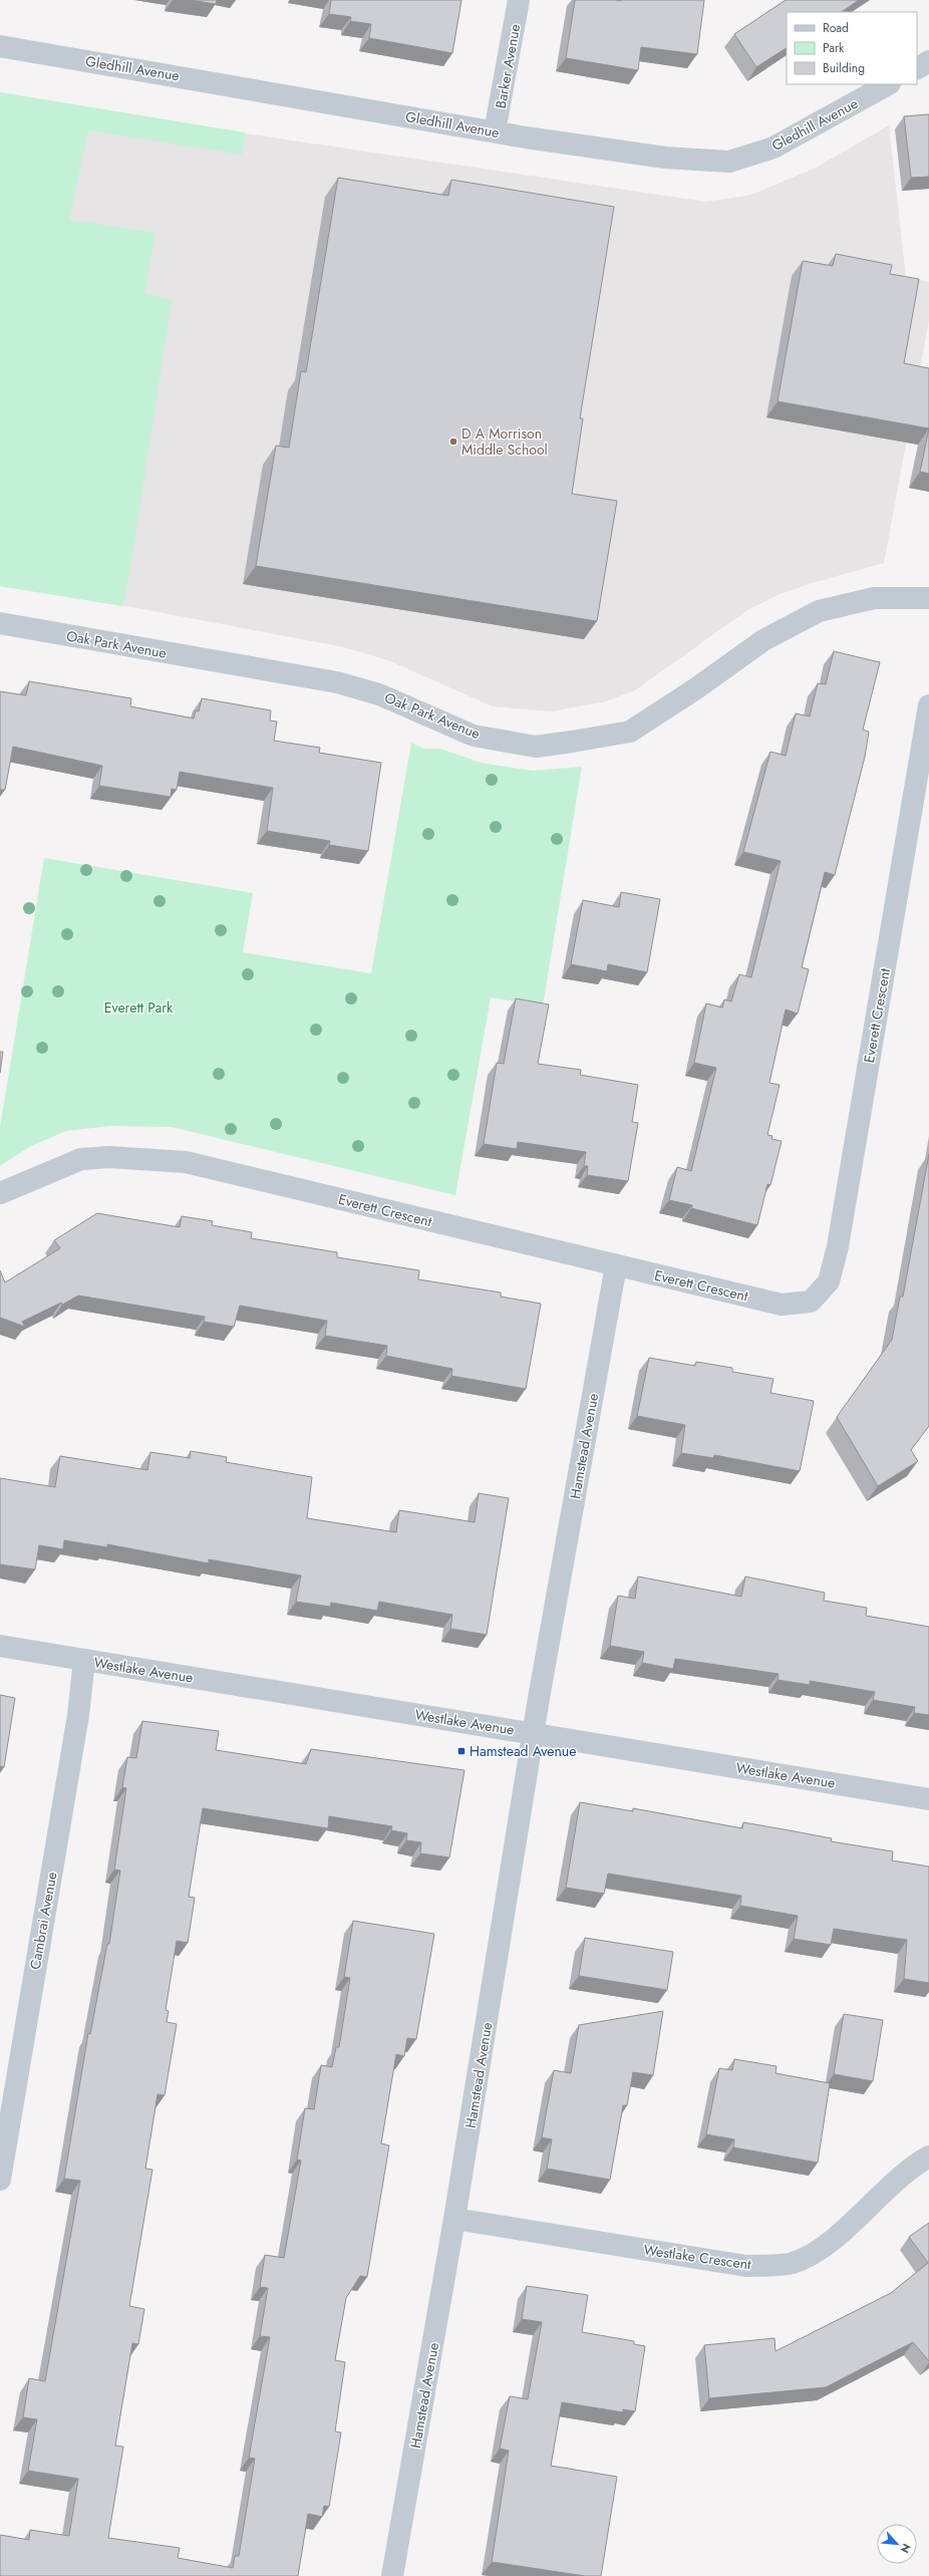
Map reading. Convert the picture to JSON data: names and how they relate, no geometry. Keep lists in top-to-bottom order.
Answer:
{
  "streets": {
    "street": [
      "Barker Avenue",
      "Gledhill Avenue",
      "Oak Park Avenue",
      "Everett Crescent",
      "Hamstead Avenue",
      "Westlake Avenue",
      "Cambrai Avenue",
      "Westlake Crescent"
    ]
  },
  "crossings": [
    ["Barker Avenue", "Gledhill Avenue"],
    ["Everett Crescent", "Hamstead Avenue"],
    ["Hamstead Avenue", "Westlake Avenue"],
    ["Hamstead Avenue", "Westlake Crescent"],
    ["Westlake Avenue", "Cambrai Avenue"]
  ],
  "parks": ["Everett Park"],
  "places": {
    "other": ["D A Morrison Middle School"],
    "transit": ["Hamstead Avenue"]
  },
  "legend": ["Road", "Park", "Building"],
  "north": "bottom right"
}
